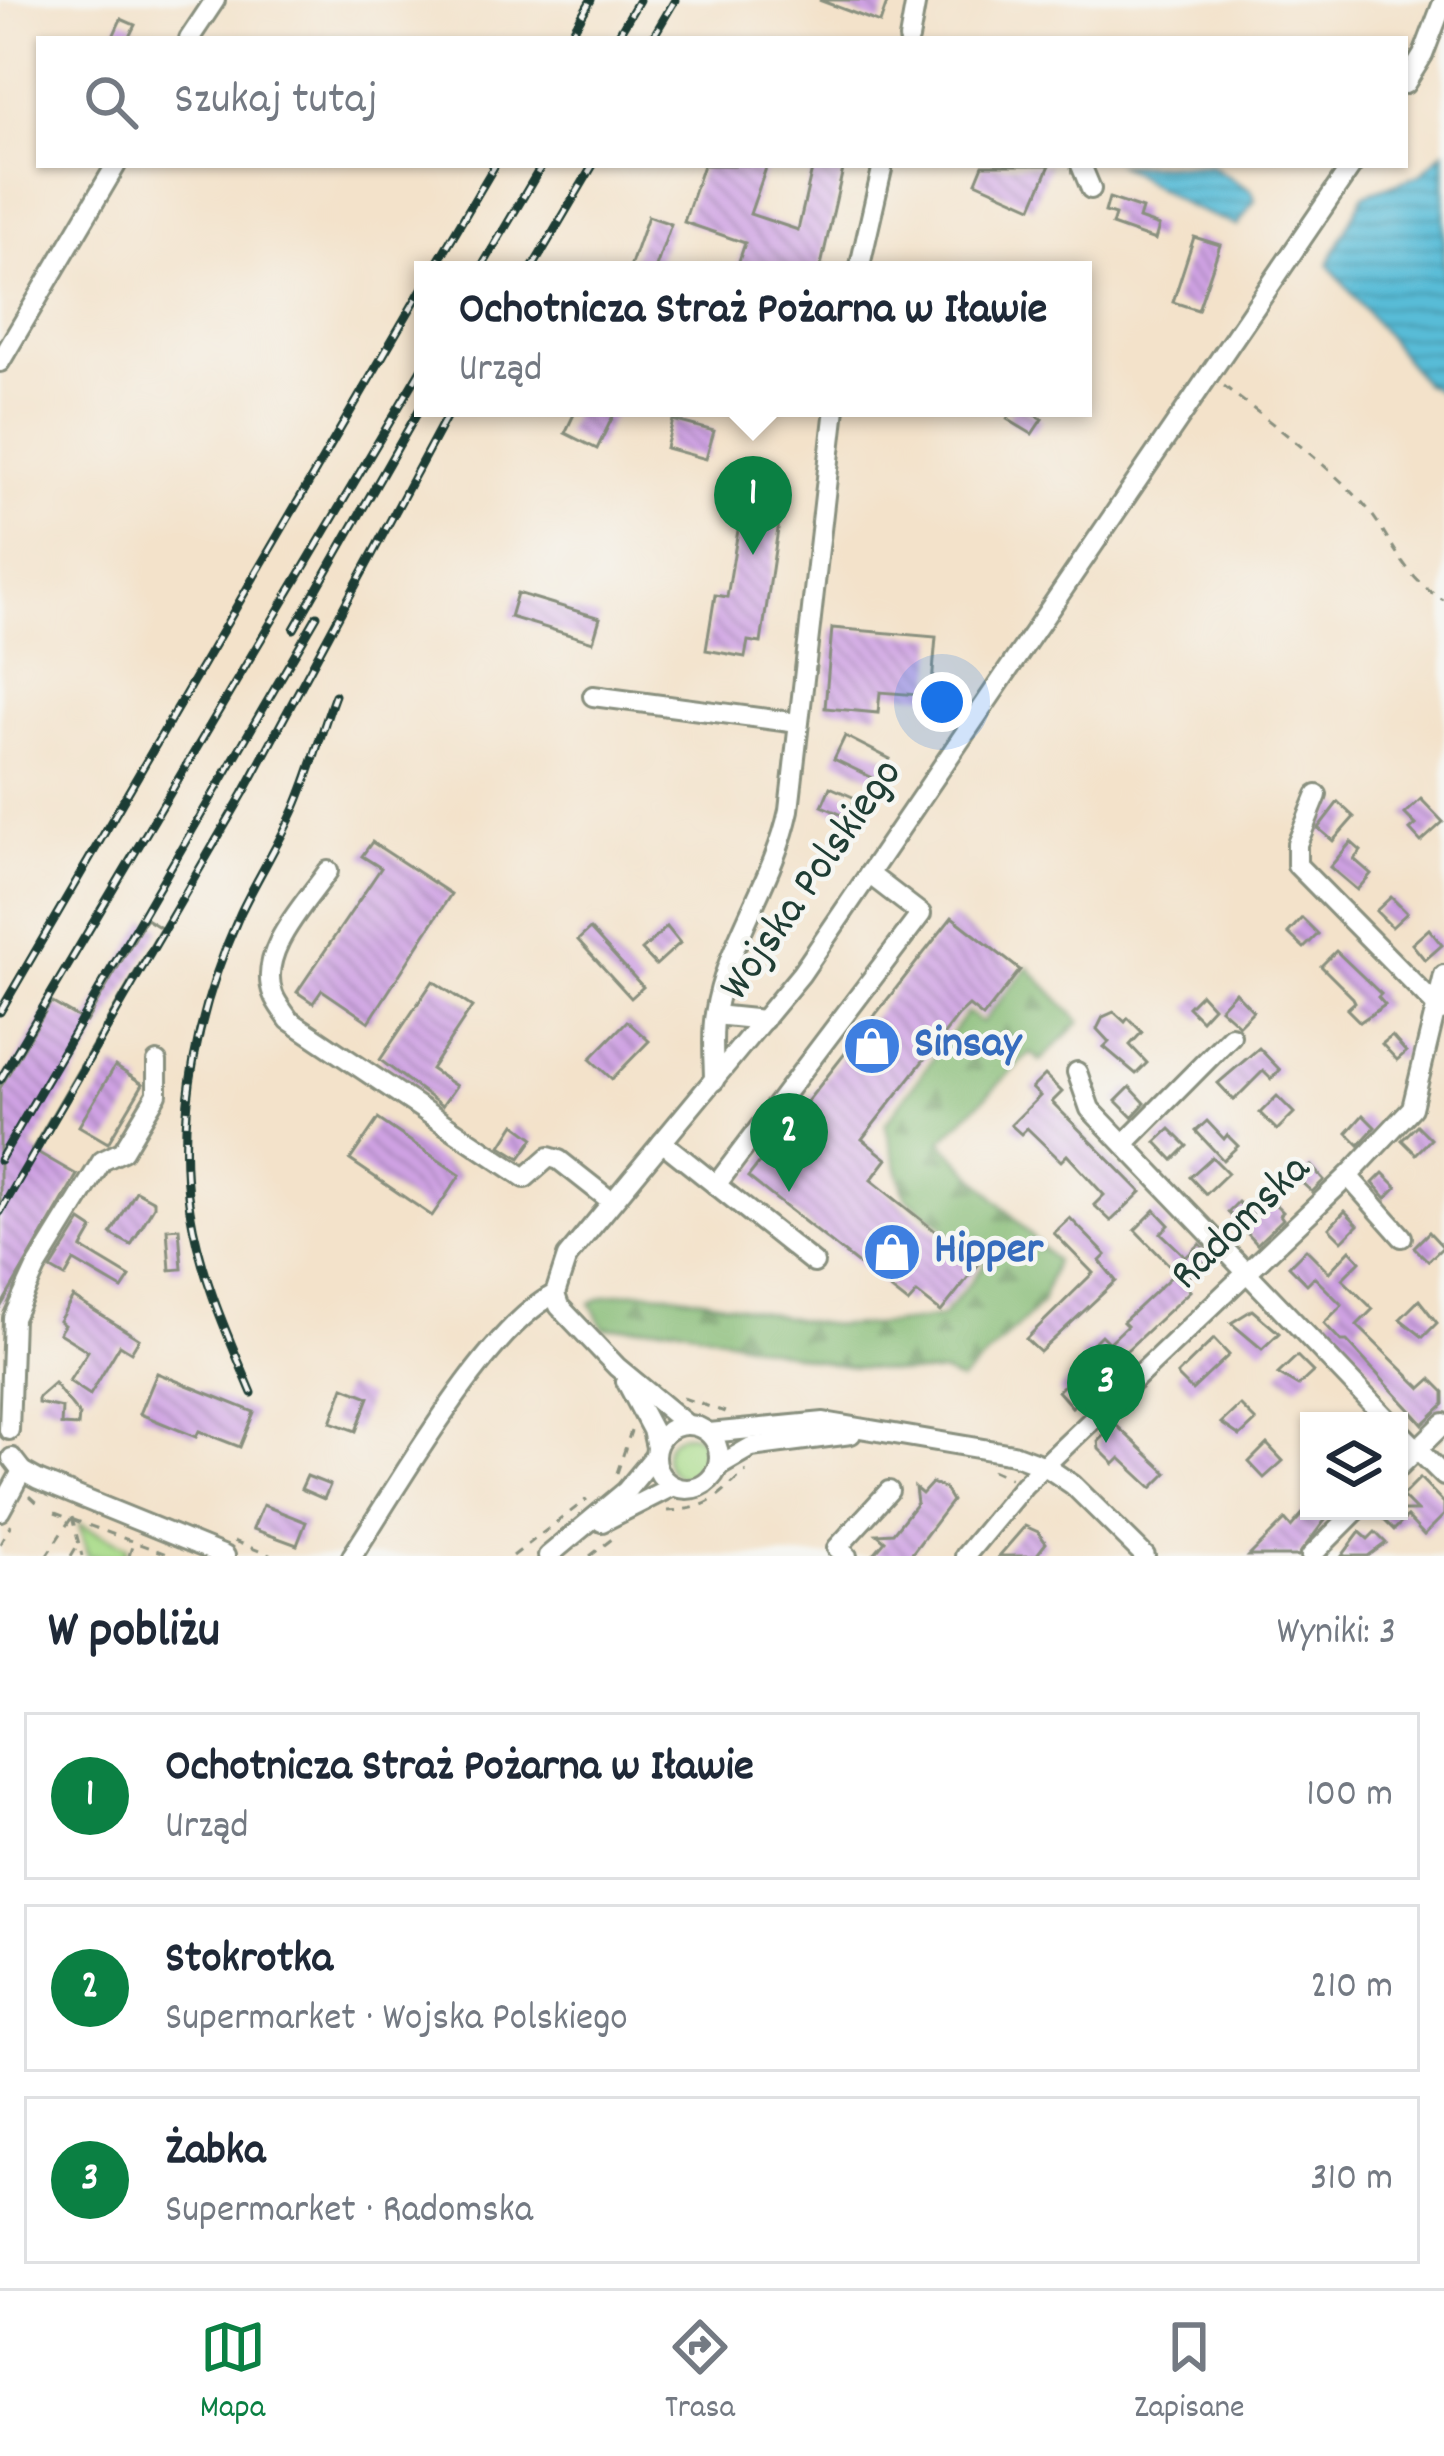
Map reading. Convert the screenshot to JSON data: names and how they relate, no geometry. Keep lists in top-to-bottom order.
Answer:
{
  "streets": {
    "street": ["Wojska Polskiego", "Radomska"]
  },
  "places": {
    "shop": ["Sinsay", "Hipper"]
  },
  "page": {
    "search": "Szukaj tutaj",
    "popup": ["Ochotnicza Straż Pożarna w Iławie", "Urząd"],
    "pins": ["1", "2", "3"],
    "heading": ["W pobliżu", "Wyniki: 3"],
    "list": [
      {
        "mark": "1",
        "name": "Ochotnicza Straż Pożarna w Iławie",
        "note": "Urząd",
        "value": "100 m"
      },
      {
        "mark": "2",
        "name": "Stokrotka",
        "note": "Supermarket · Wojska Polskiego",
        "value": "210 m"
      },
      {
        "mark": "3",
        "name": "Żabka",
        "note": "Supermarket · Radomska",
        "value": "310 m"
      }
    ],
    "nav": ["Mapa", "Trasa", "Zapisane"]
  }
}
